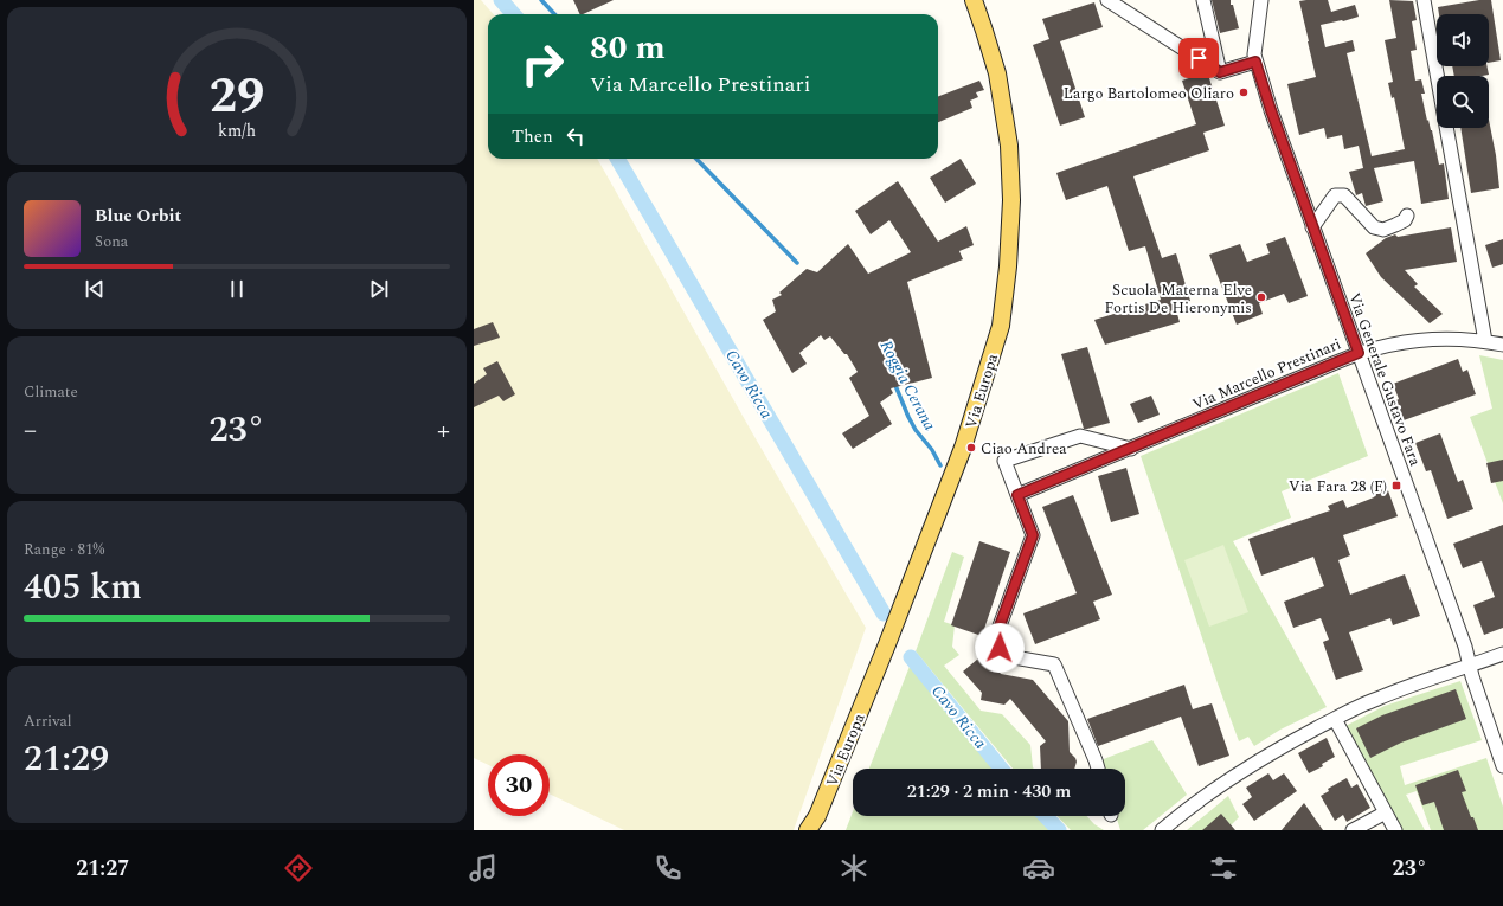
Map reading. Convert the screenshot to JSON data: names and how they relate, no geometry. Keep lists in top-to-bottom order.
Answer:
{
  "streets": {
    "main road": ["Via Europa"],
    "street": ["Via Marcello Prestinari", "Via Generale Gustavo Fara"]
  },
  "crossings": [
    ["Via Marcello Prestinari", "Via Generale Gustavo Fara"]
  ],
  "water": ["Cavo Ricca", "Roggia Cerana"],
  "places": {
    "other": ["Largo Bartolomeo Oliaro", "Scuola Materna Elve Fortis De Hieronymis", "Ciao Andrea"],
    "transit": ["Via Fara 28 (F)"]
  },
  "page": {
    "turn": ["80 m", "Via Marcello Prestinari"],
    "then": "Then",
    "song": ["Blue Orbit", "Sona"],
    "tile": [
      "Climate",
      ["Range · 81%", "405 km"],
      ["Arrival", "21:29"]
    ],
    "heat": ["−", "23°", "+"],
    "limit": "30",
    "trip": "21:29 · 2 min · 430 m",
    "tabs": ["21:27", "23°"],
    "gauge": ["29", "km/h"]
  }
}
